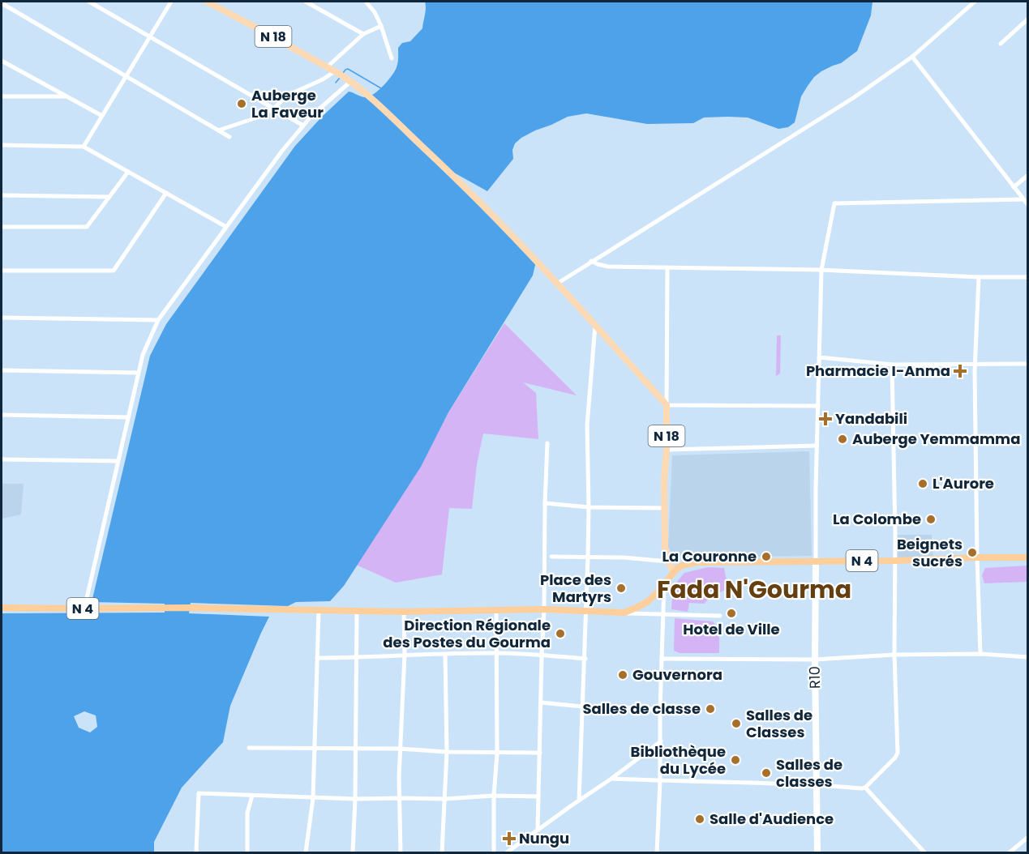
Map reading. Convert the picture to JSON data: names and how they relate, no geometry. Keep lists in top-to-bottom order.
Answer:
{
  "streets": {
    "highway": ["N 4"],
    "main road": ["N 18", "R10"]
  },
  "crossings": [
    ["N 18", "N 4"],
    ["N 4", "R10"]
  ],
  "districts": ["Fada N'Gourma"],
  "places": {
    "other": [
      "Auberge La Faveur",
      "Auberge Yemmamma",
      "L'Aurore",
      "La Colombe",
      "Beignets sucrés",
      "La Couronne",
      "Place des Martyrs",
      "Hotel de Ville",
      "Direction Régionale des Postes du Gourma",
      "Gouvernora",
      "Salles de classe",
      "Salles de Classes",
      "Bibliothèque du Lycée",
      "Salles de classes",
      "Salle d'Audience"
    ],
    "health": ["Pharmacie I-Anma", "Yandabili", "Nungu"]
  }
}
